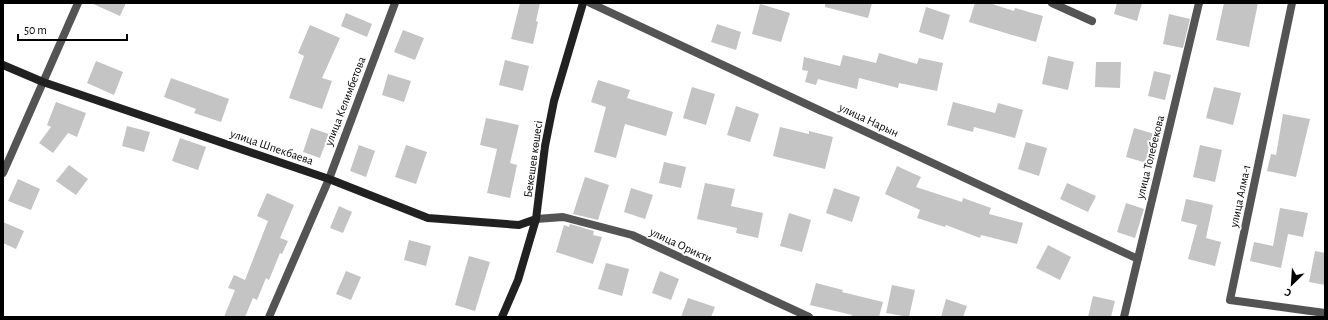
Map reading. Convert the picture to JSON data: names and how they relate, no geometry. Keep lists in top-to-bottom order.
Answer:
{
  "streets": {
    "street": [
      "улица Келимбетова",
      "улица Нарын",
      "улица Шпекбаева",
      "улица Толебекова",
      "Бекешев көшесі",
      "улица Алма-1",
      "улица Орикти"
    ]
  },
  "crossings": [
    ["улица Келимбетова", "улица Шпекбаева"],
    ["улица Нарын", "улица Толебекова"],
    ["улица Шпекбаева", "Бекешев көшесі"],
    ["улица Шпекбаева", "улица Орикти"],
    ["Бекешев көшесі", "улица Орикти"]
  ],
  "scale_bar": "50 m",
  "north": "bottom left"
}
